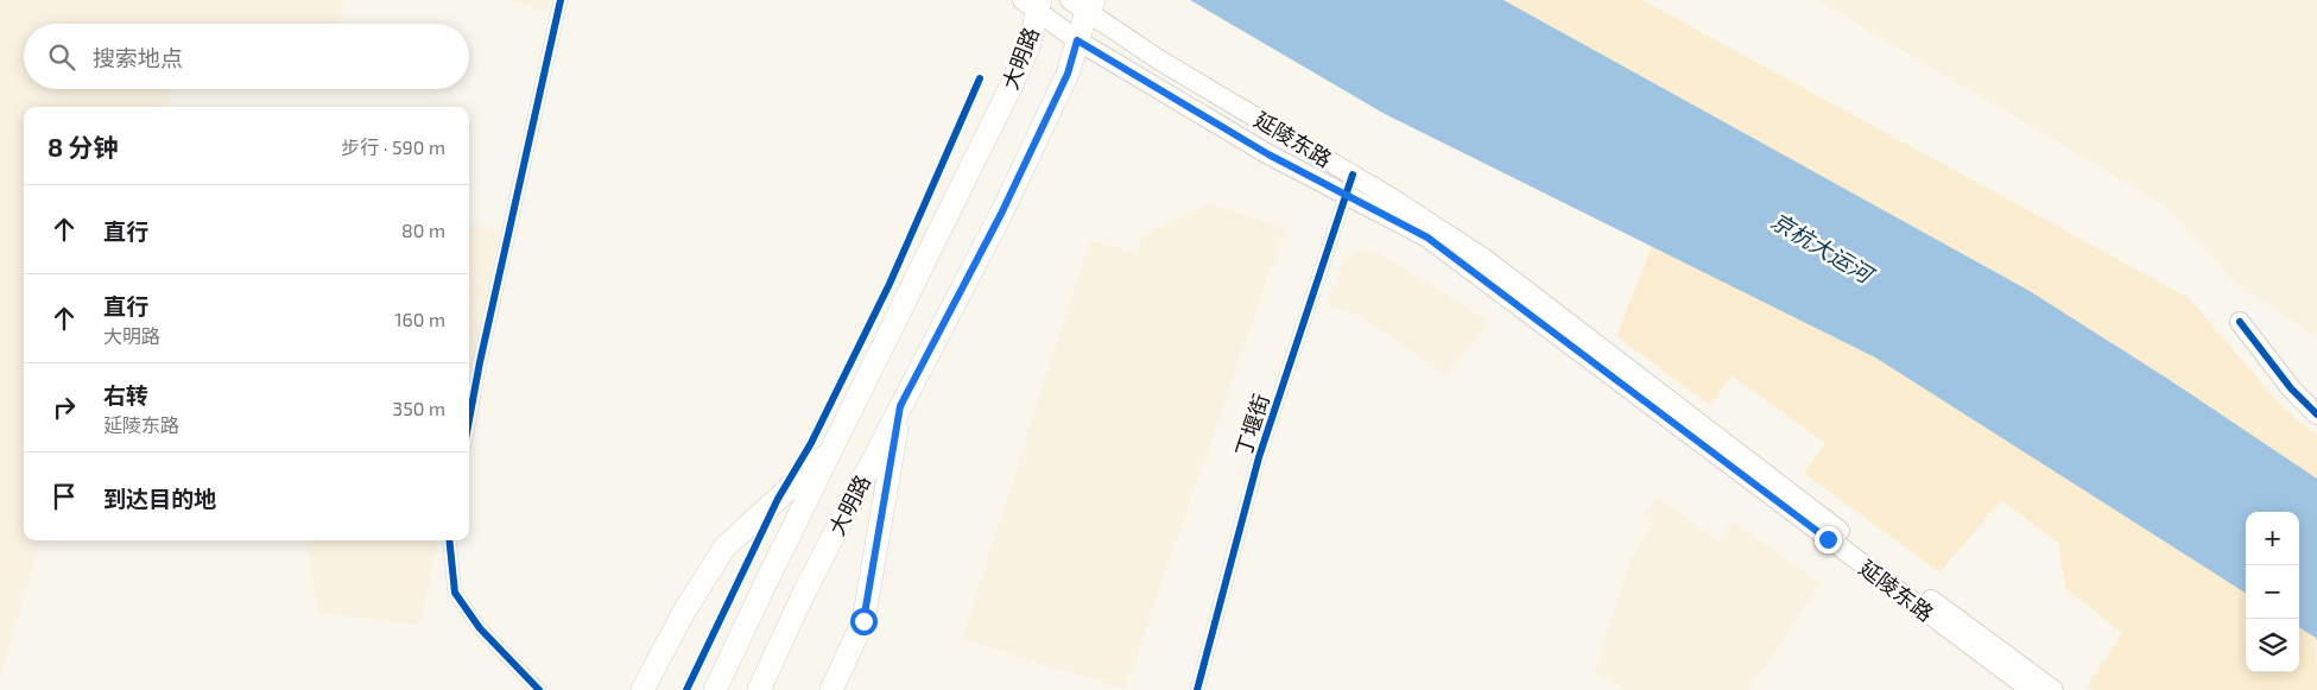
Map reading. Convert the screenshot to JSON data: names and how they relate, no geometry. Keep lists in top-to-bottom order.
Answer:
{
  "streets": {
    "main road": ["大明路", "延陵东路"],
    "street": ["丁堰街"]
  },
  "crossings": [
    ["大明路", "延陵东路"],
    ["延陵东路", "丁堰街"]
  ],
  "water": ["京杭大运河"],
  "page": {
    "search": "搜索地点",
    "heading": ["8 分钟", "步行 · 590 m"],
    "list": [
      ["直行", "80 m"],
      ["直行", "大明路", "160 m"],
      ["右转", "延陵东路", "350 m"],
      "到达目的地"
    ],
    "map_buttons": ["+", "−"]
  }
}
